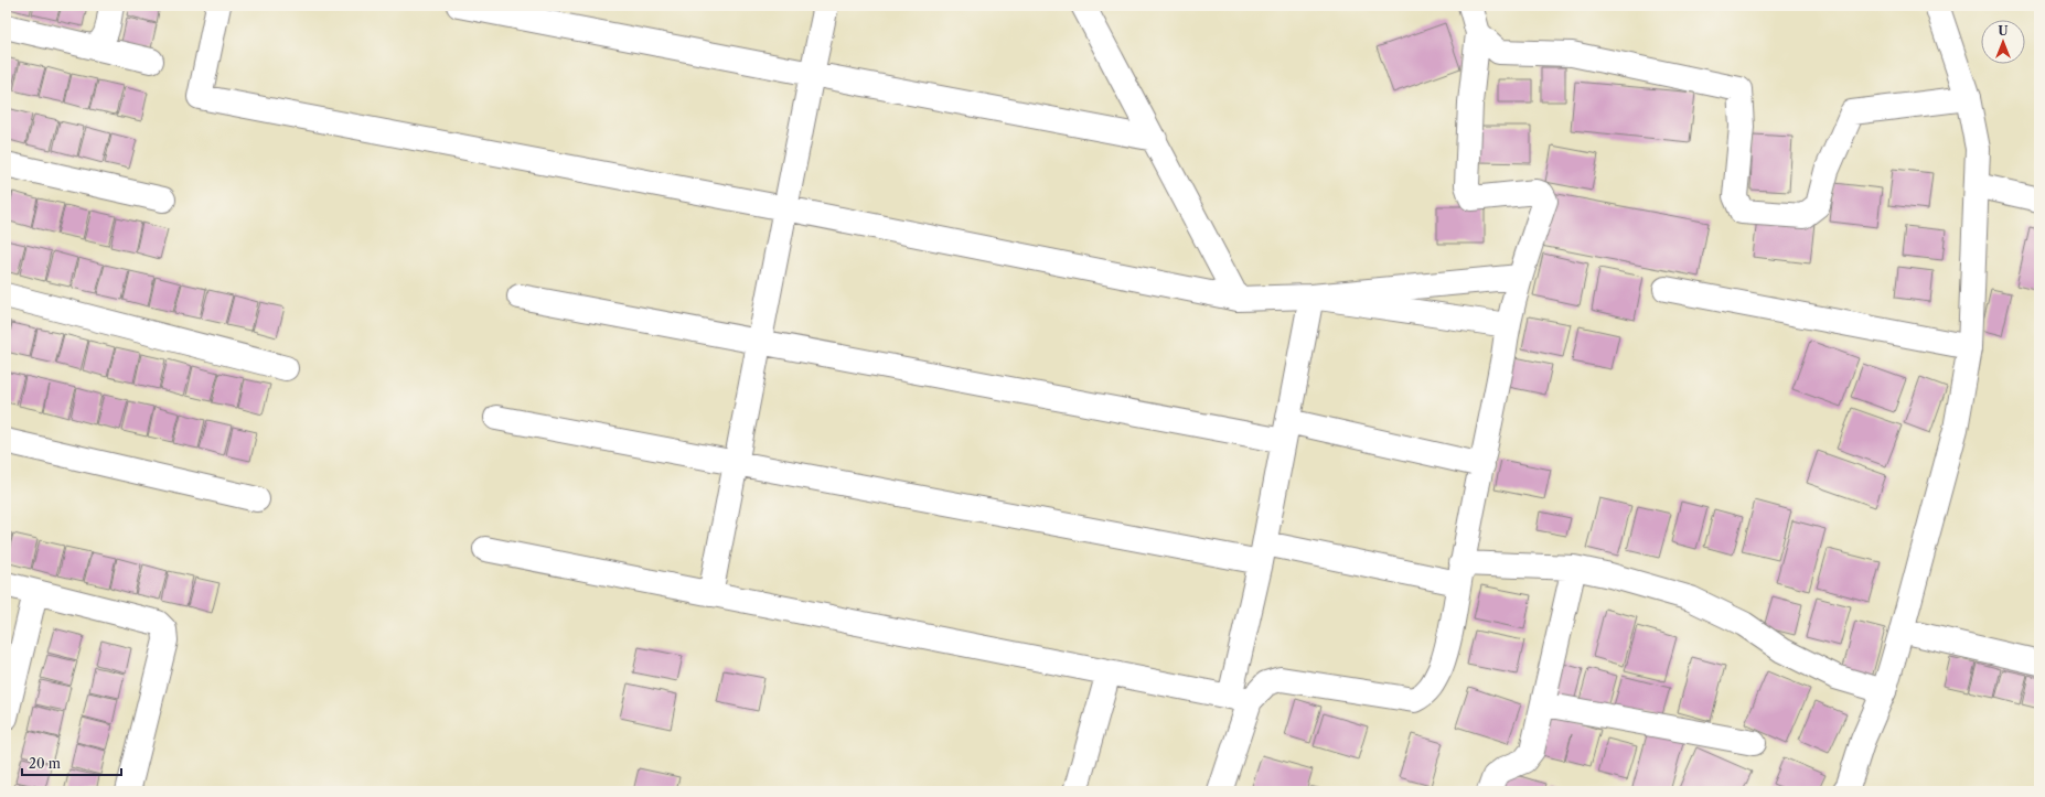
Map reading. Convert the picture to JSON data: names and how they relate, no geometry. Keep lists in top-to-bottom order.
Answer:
{
  "scale_bar": "20 m",
  "north": "top"
}
